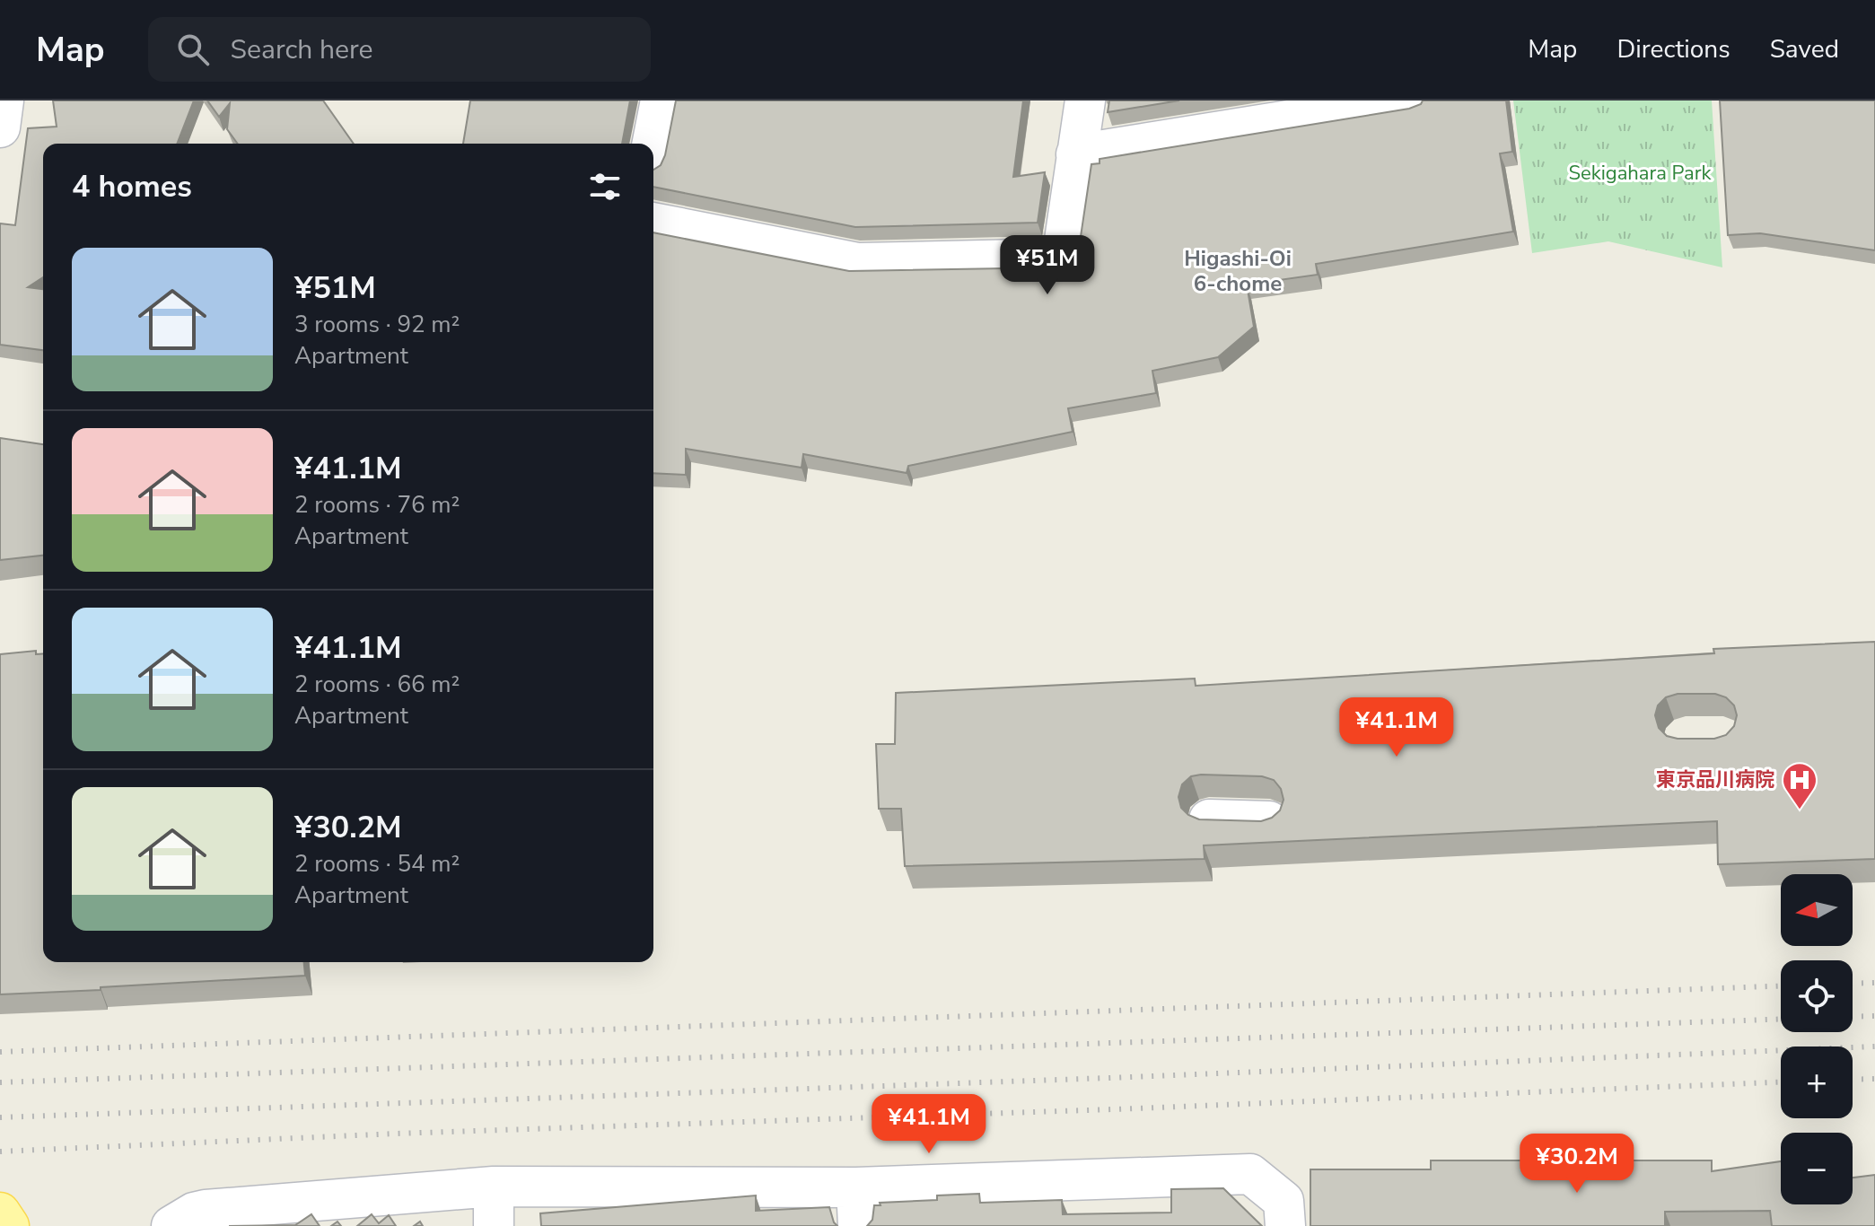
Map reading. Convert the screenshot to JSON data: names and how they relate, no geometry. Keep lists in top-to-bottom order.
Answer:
{
  "districts": ["Higashi-Oi 6-chome"],
  "parks": ["Sekigahara Park"],
  "places": {
    "hospital": ["東京品川病院"]
  },
  "north": "left",
  "page": {
    "header": "Map",
    "search": "Search here",
    "nav": ["Map", "Directions", "Saved"],
    "heading": "4 homes",
    "list": [
      {
        "name": "¥51M",
        "note": "3 rooms · 92 m² · Apartment"
      },
      {
        "name": "¥41.1M",
        "note": "2 rooms · 76 m² · Apartment"
      },
      {
        "name": "¥41.1M",
        "note": "2 rooms · 66 m² · Apartment"
      },
      {
        "name": "¥30.2M",
        "note": "2 rooms · 54 m² · Apartment"
      }
    ],
    "price": [
      "¥51M",
      "¥41.1M",
      "¥41.1M",
      "¥30.2M"
    ],
    "map_buttons": ["+", "−"]
  }
}
